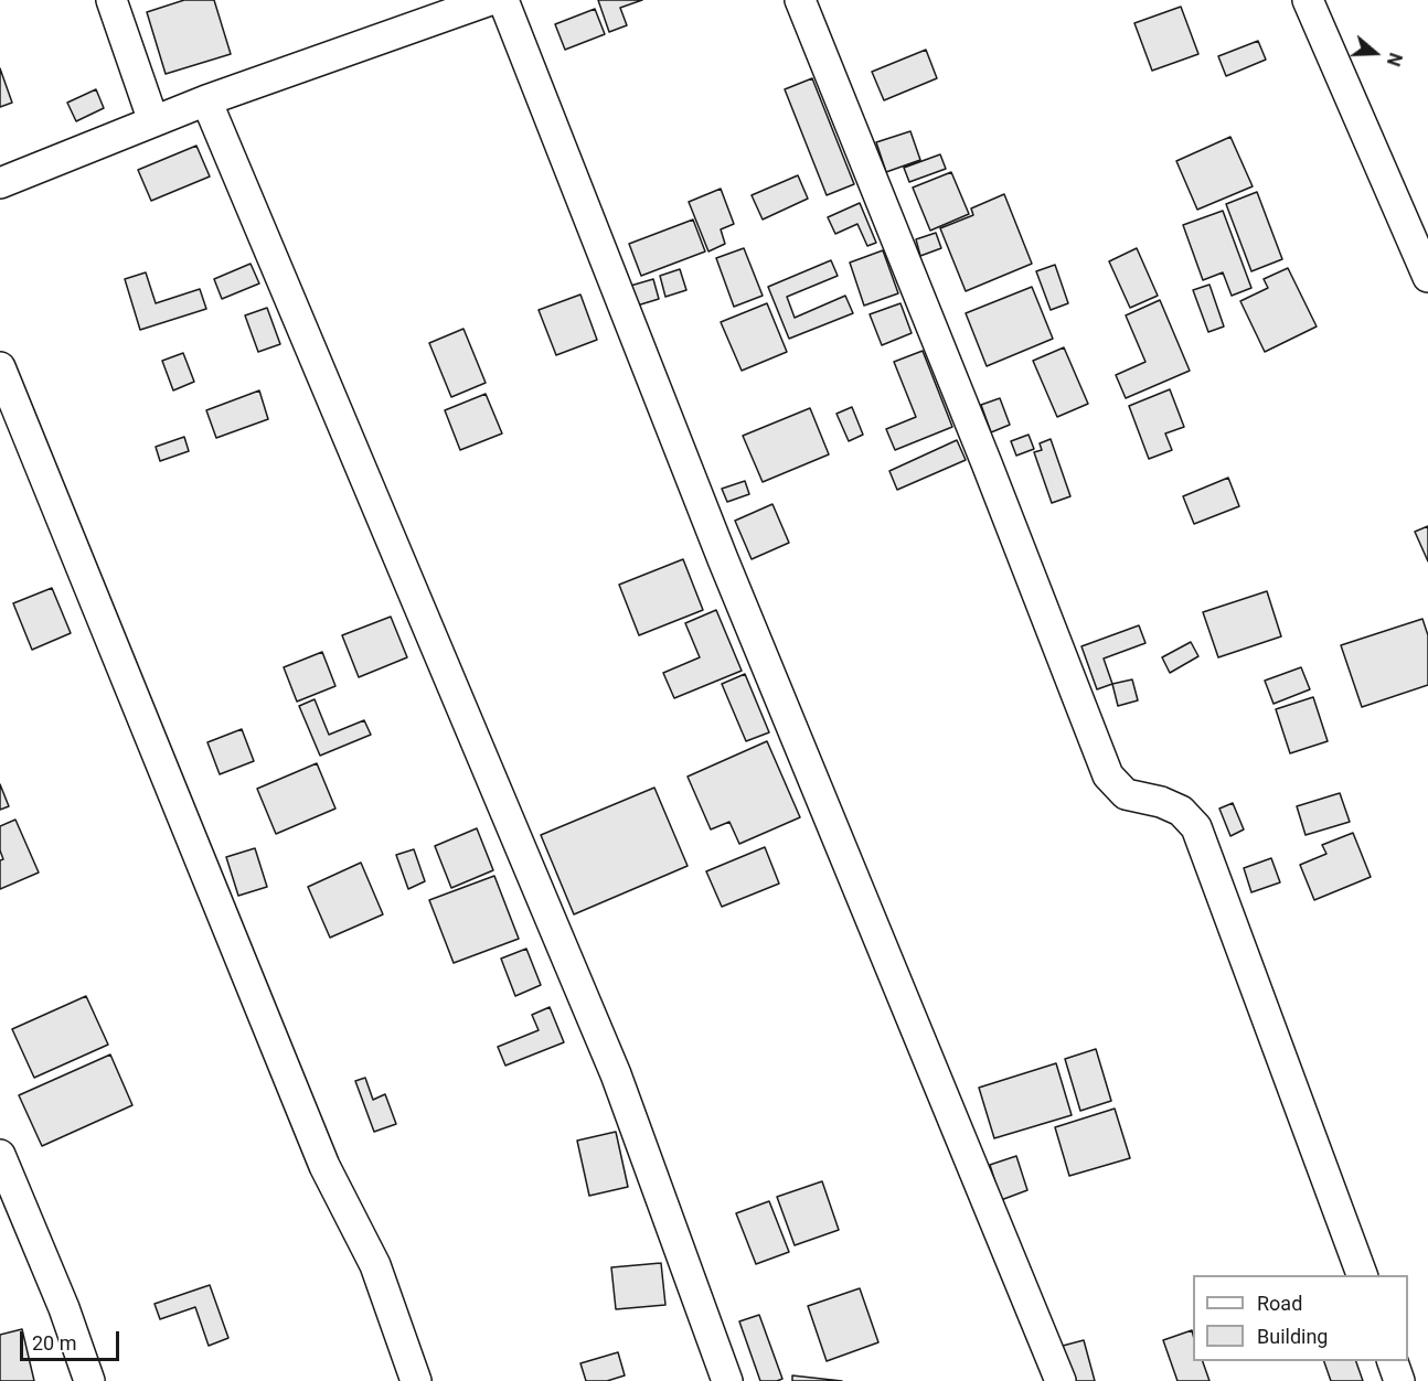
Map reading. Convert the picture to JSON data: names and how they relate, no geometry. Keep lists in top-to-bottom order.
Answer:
{
  "legend": ["Road", "Building"],
  "scale_bar": "20 m",
  "north": "right"
}
